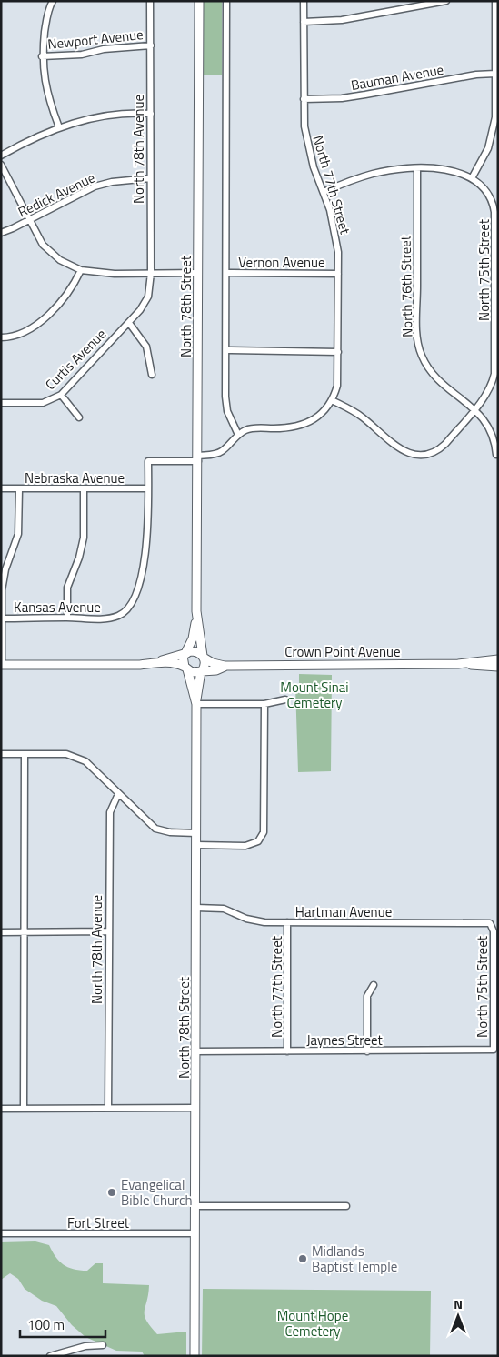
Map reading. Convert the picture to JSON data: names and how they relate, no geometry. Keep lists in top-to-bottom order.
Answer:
{
  "streets": {
    "street": [
      "Newport Avenue",
      "Bauman Avenue",
      "North 78th Avenue",
      "North 77th Street",
      "Redick Avenue",
      "Vernon Avenue",
      "North 75th Street",
      "North 76th Street",
      "North 78th Street",
      "Curtis Avenue",
      "Nebraska Avenue",
      "Kansas Avenue",
      "Crown Point Avenue",
      "Hartman Avenue",
      "Jaynes Street",
      "Fort Street"
    ]
  },
  "crossings": [
    ["Newport Avenue", "North 78th Avenue"],
    ["Bauman Avenue", "North 77th Street"],
    ["North 78th Avenue", "Redick Avenue"],
    ["North 78th Avenue", "Curtis Avenue"],
    ["North 77th Street", "Vernon Avenue"],
    ["North 77th Street", "Hartman Avenue"],
    ["North 77th Street", "Jaynes Street"],
    ["North 75th Street", "North 76th Street"],
    ["North 75th Street", "Hartman Avenue"],
    ["North 75th Street", "Jaynes Street"],
    ["North 78th Street", "Hartman Avenue"],
    ["North 78th Street", "Jaynes Street"],
    ["North 78th Street", "Fort Street"],
    ["Nebraska Avenue", "Kansas Avenue"]
  ],
  "parks": ["Mount Sinai Cemetery", "Mount Hope Cemetery"],
  "places": ["Evangelical Bible Church", "Midlands Baptist Temple"],
  "scale_bar": "100 m",
  "north": "top"
}
